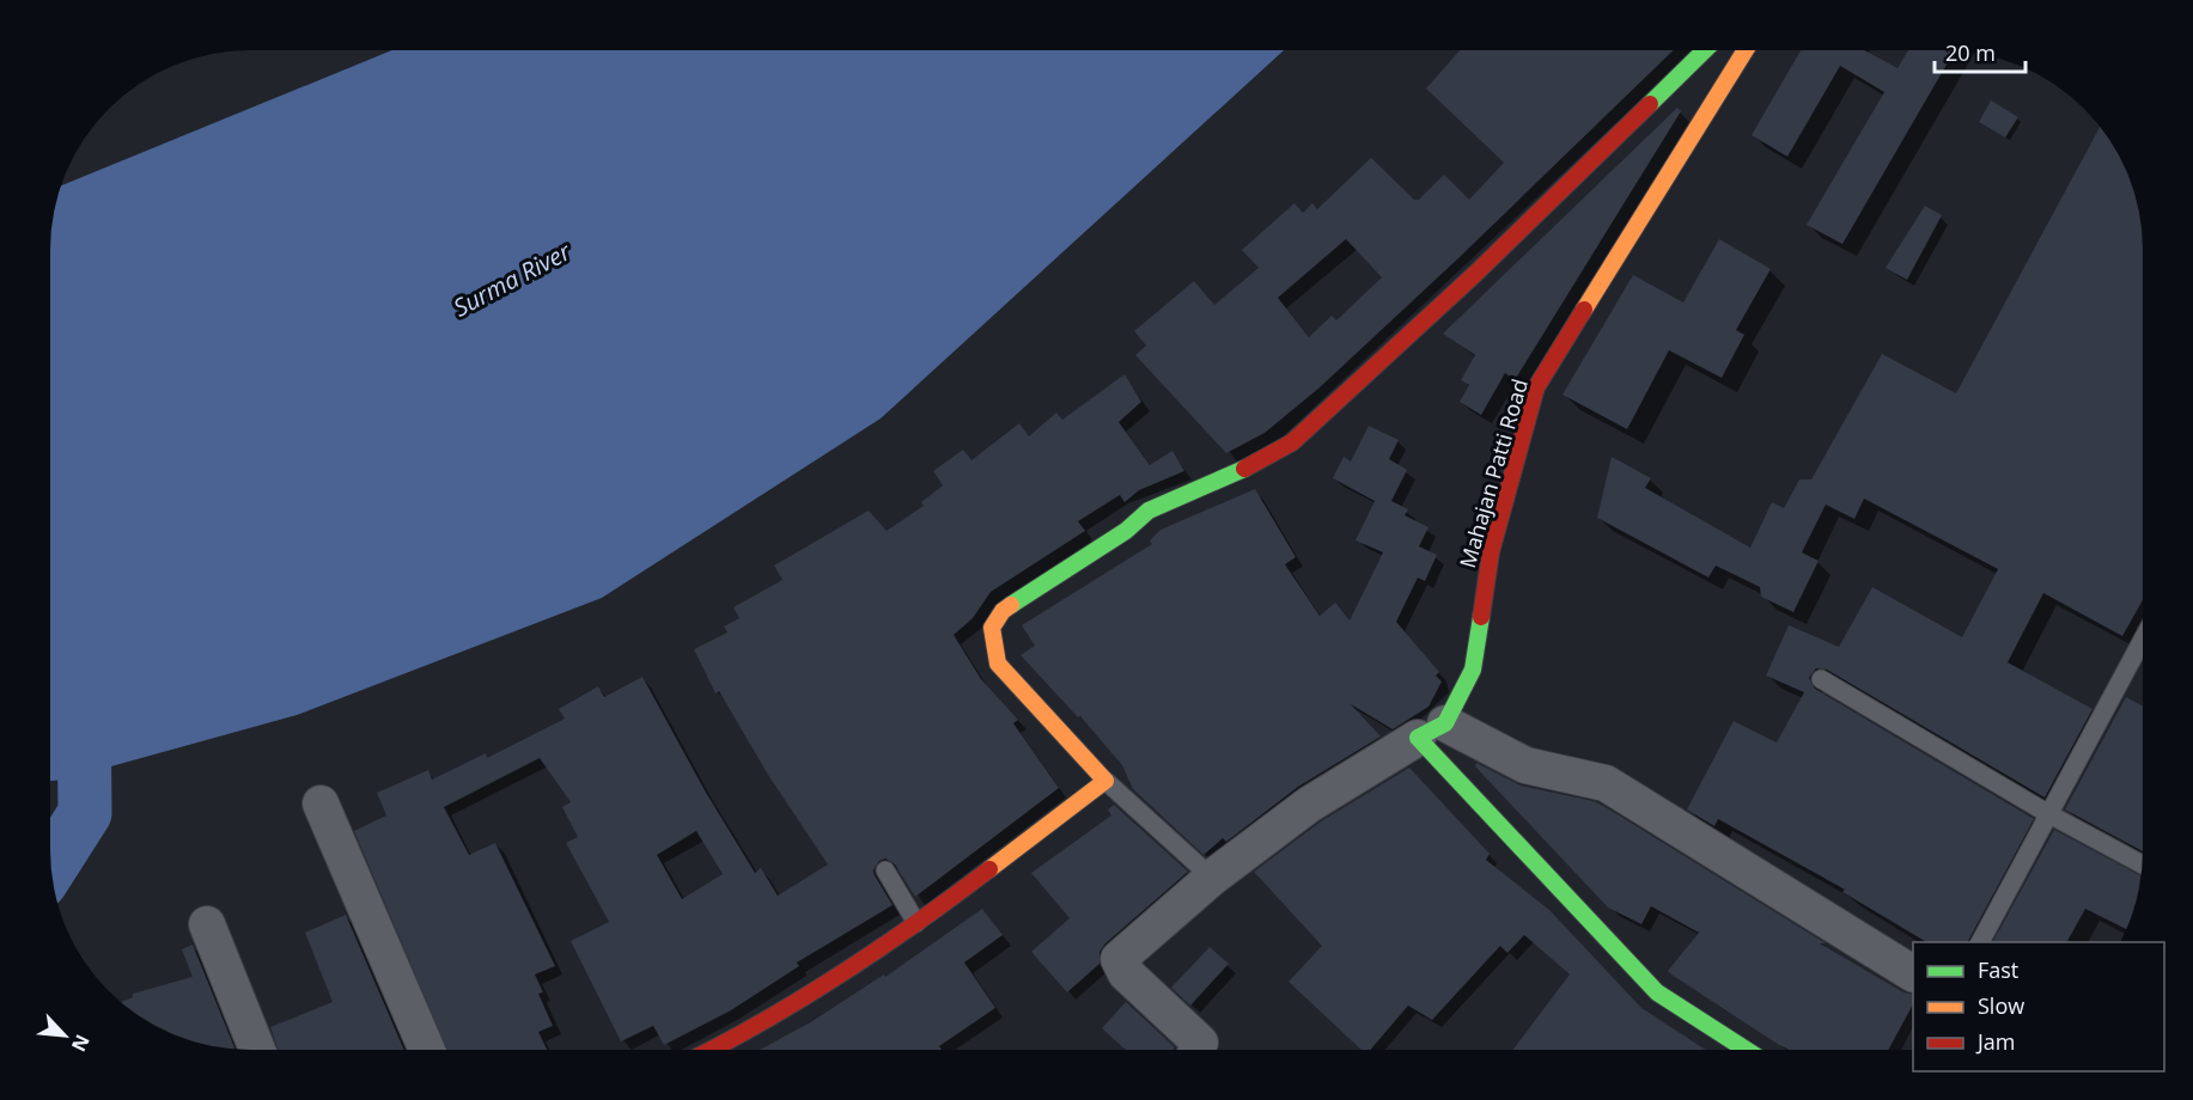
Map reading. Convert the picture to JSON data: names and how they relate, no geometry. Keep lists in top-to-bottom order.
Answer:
{
  "streets": {
    "street": ["Mahajan Patti Road"]
  },
  "water": ["Surma River"],
  "legend": ["Fast", "Slow", "Jam"],
  "scale_bar": "20 m",
  "north": "bottom right"
}
